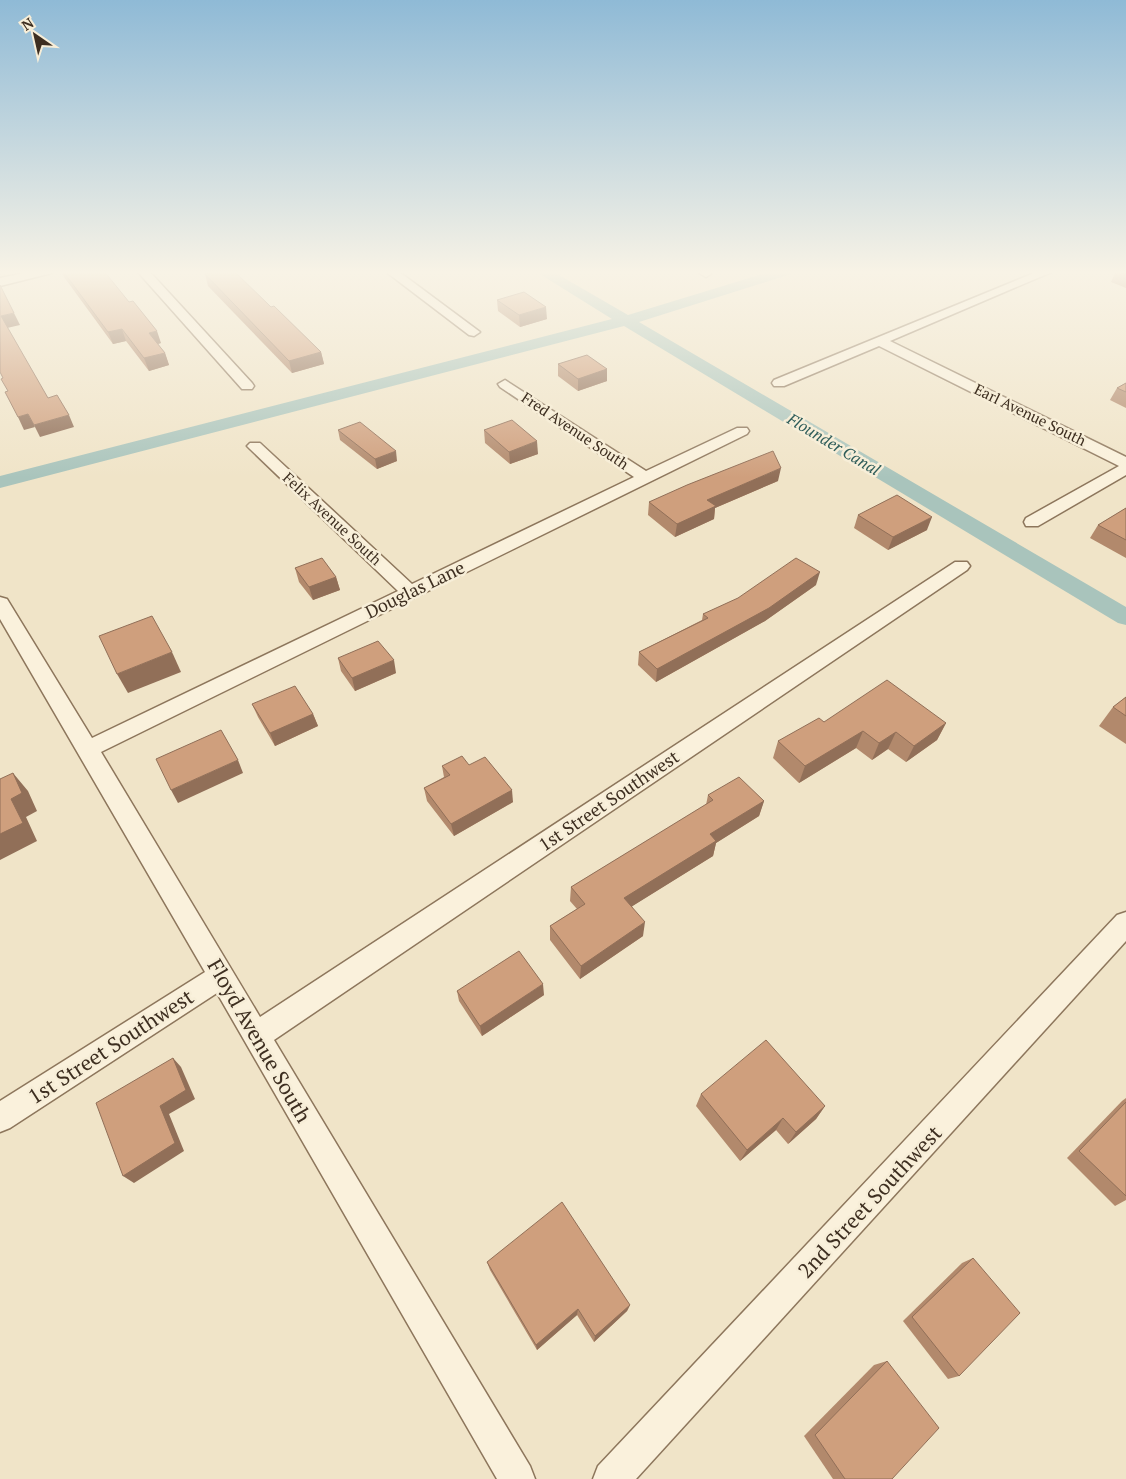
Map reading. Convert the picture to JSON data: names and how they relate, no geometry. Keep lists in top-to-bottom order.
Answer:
{
  "streets": {
    "street": [
      "Earl Avenue South",
      "Fred Avenue South",
      "Felix Avenue South",
      "Douglas Lane",
      "1st Street Southwest",
      "Floyd Avenue South",
      "2nd Street Southwest"
    ]
  },
  "crossings": [
    ["Fred Avenue South", "Douglas Lane"],
    ["Felix Avenue South", "Douglas Lane"],
    ["Douglas Lane", "Floyd Avenue South"],
    ["1st Street Southwest", "Floyd Avenue South"]
  ],
  "water": ["Flounder Canal"],
  "north": "top left"
}
